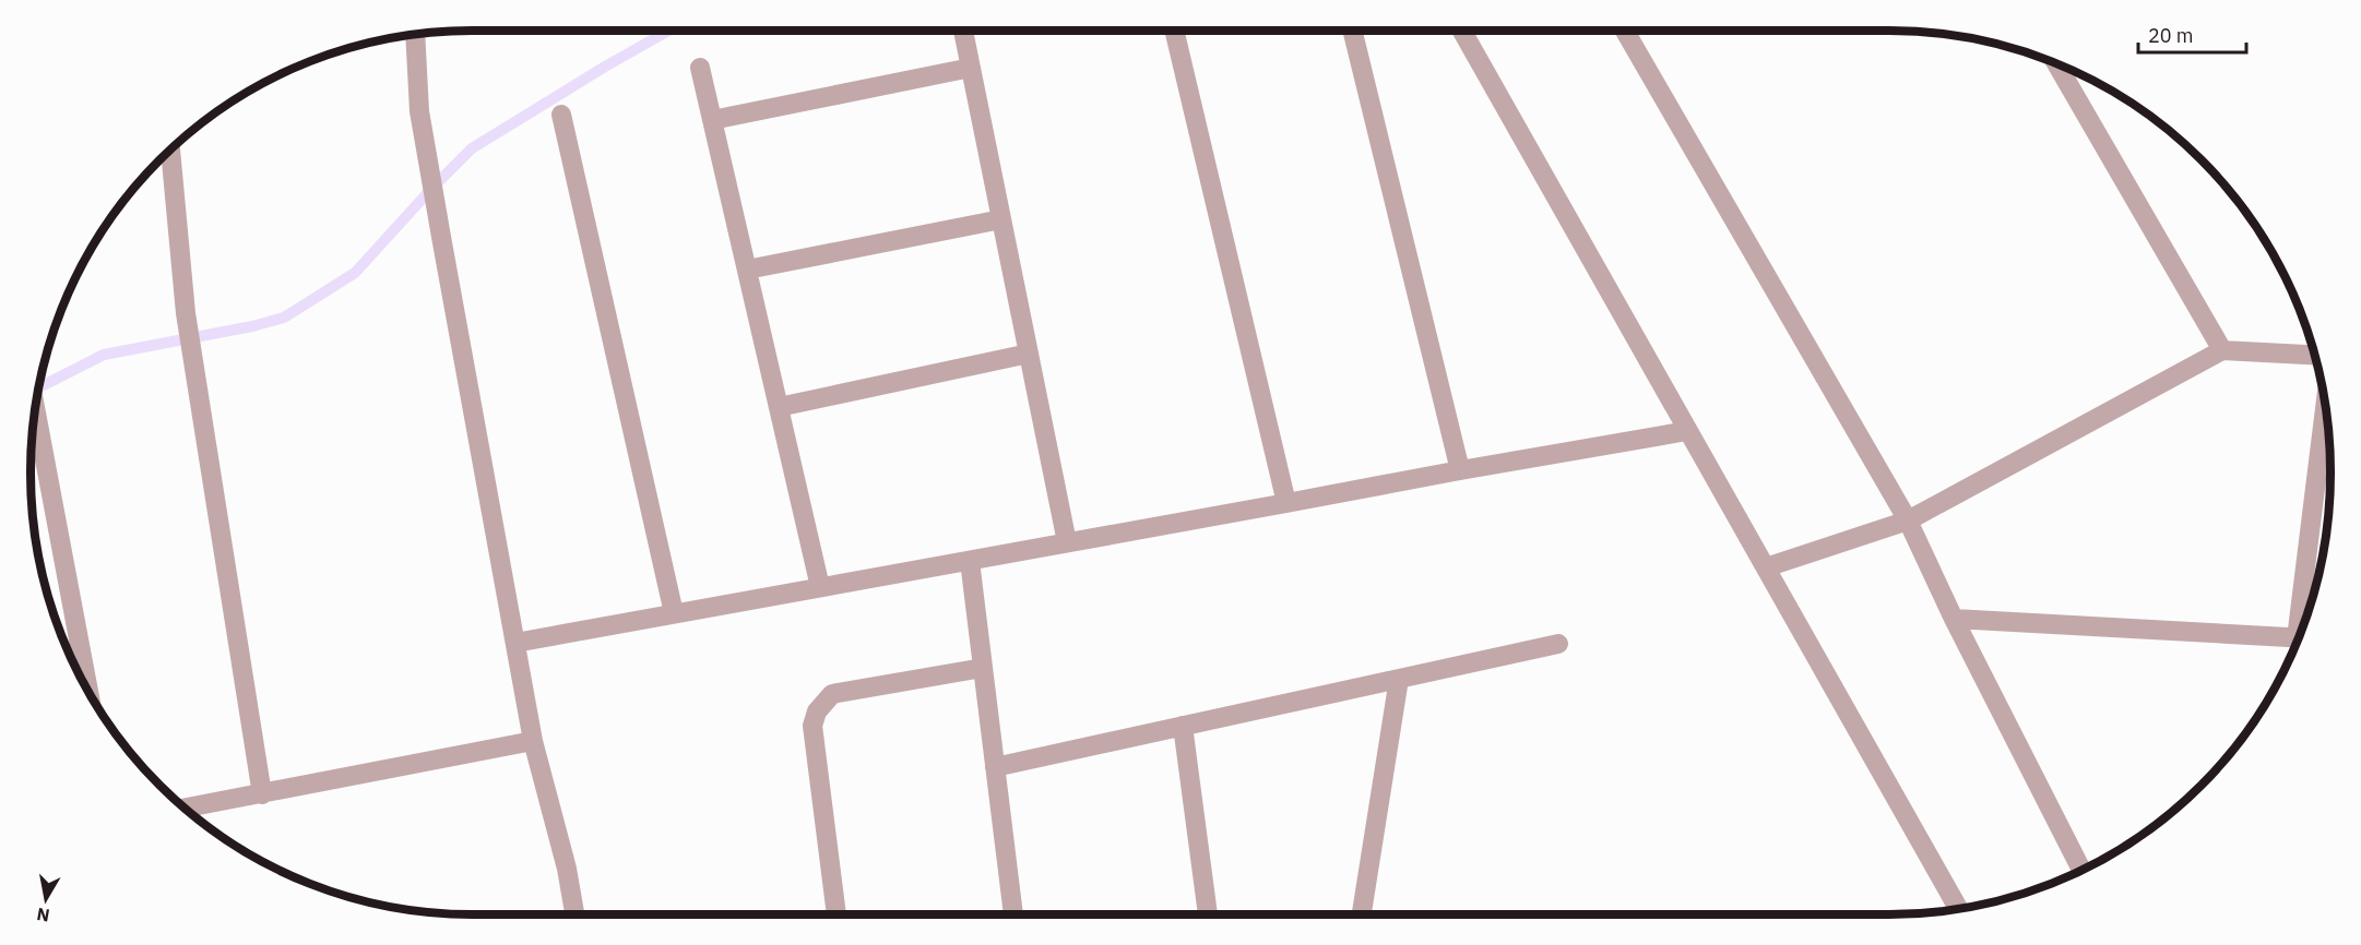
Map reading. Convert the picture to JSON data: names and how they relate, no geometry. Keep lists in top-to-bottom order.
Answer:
{
  "scale_bar": "20 m",
  "north": "bottom"
}
